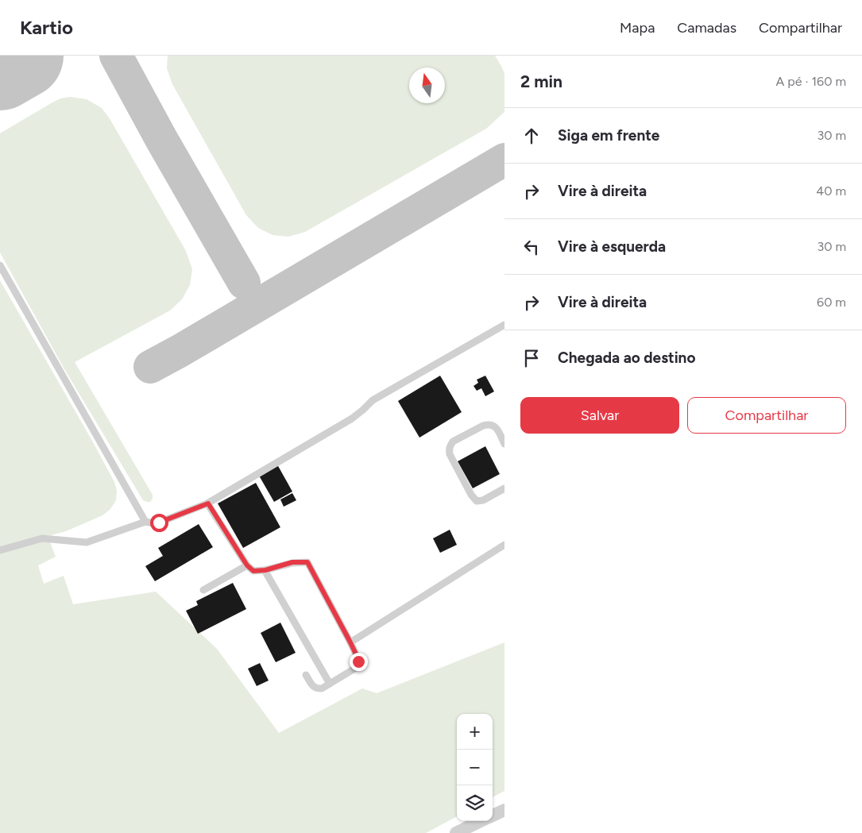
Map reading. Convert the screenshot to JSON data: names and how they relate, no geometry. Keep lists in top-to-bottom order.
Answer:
{
  "north": "top",
  "page": {
    "header": "Kartio",
    "nav": ["Mapa", "Camadas", "Compartilhar"],
    "heading": ["2 min", "A pé · 160 m"],
    "list": [
      ["Siga em frente", "30 m"],
      ["Vire à direita", "40 m"],
      ["Vire à esquerda", "30 m"],
      ["Vire à direita", "60 m"],
      "Chegada ao destino"
    ],
    "buttons": ["Salvar", "Compartilhar"],
    "map_buttons": ["+", "−"]
  }
}
